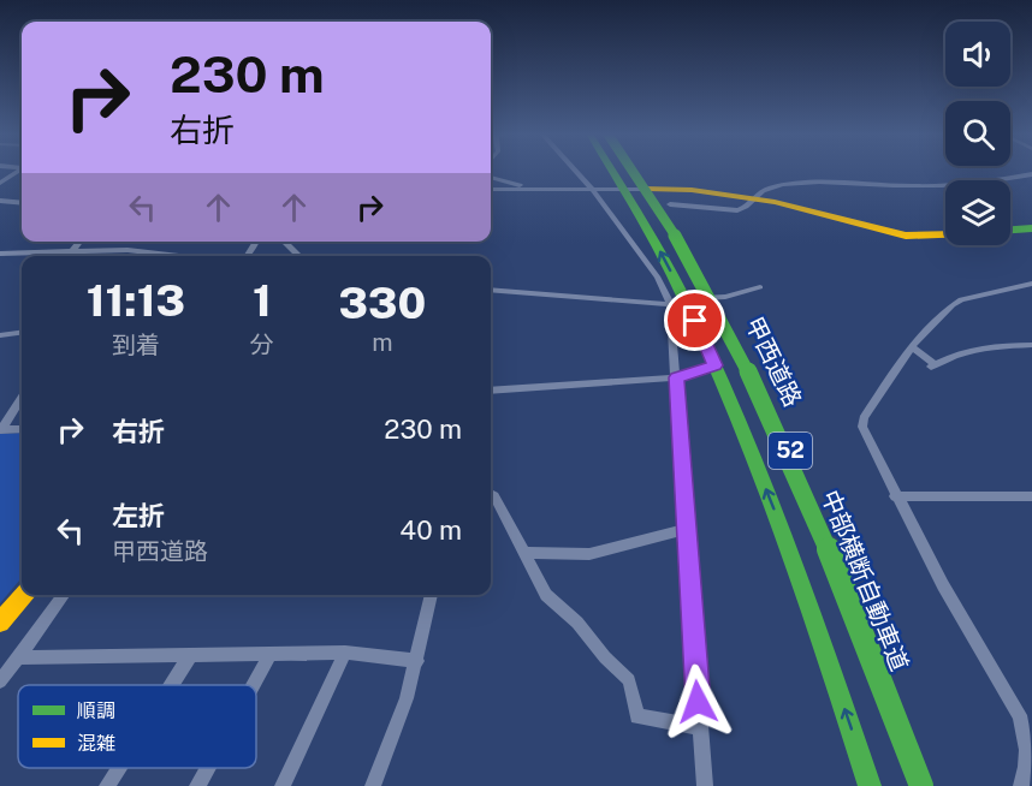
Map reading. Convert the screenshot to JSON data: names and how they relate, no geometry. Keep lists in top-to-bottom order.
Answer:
{
  "streets": {
    "main road": ["甲西道路", "52", "中部横断自動車道"]
  },
  "legend": ["順調", "混雑"],
  "page": {
    "turn": ["230 m", "右折"],
    "eta": [
      "11:13",
      "到着",
      "1",
      "分",
      "330",
      "m"
    ],
    "list": [
      {
        "name": "右折",
        "value": "230 m"
      },
      {
        "name": "左折",
        "note": "甲西道路",
        "value": "40 m"
      }
    ]
  }
}
